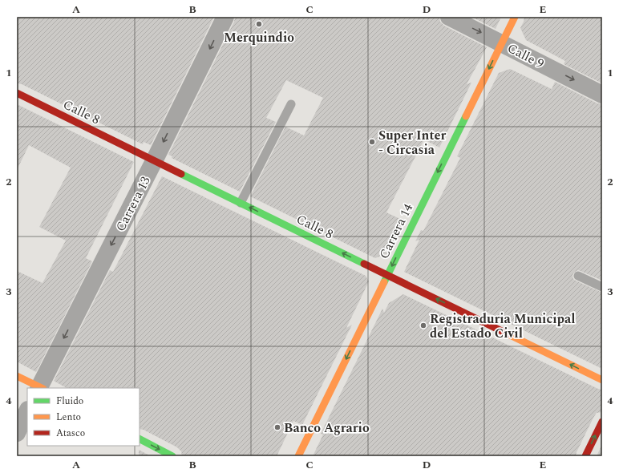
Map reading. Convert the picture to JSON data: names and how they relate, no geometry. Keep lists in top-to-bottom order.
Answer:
{
  "streets": {
    "main road": ["Calle 8", "Carrera 14"],
    "street": ["Calle 9", "Carrera 13"]
  },
  "crossings": [
    ["Calle 9", "Carrera 14"],
    ["Calle 8", "Carrera 13"],
    ["Calle 8", "Carrera 14"]
  ],
  "one_way": [
    "Calle 9",
    "Calle 8",
    "Carrera 13",
    "Carrera 14"
  ],
  "places": [
    "Merquindio",
    "Super Inter - Circasia",
    "Registraduria Municipal del Estado Civil",
    "Banco Agrario"
  ],
  "legend": ["Fluido", "Lento", "Atasco"],
  "grid": {
    "columns": [
      "A",
      "B",
      "C",
      "D",
      "E"
    ],
    "rows": [
      "1",
      "2",
      "3",
      "4"
    ]
  }
}
